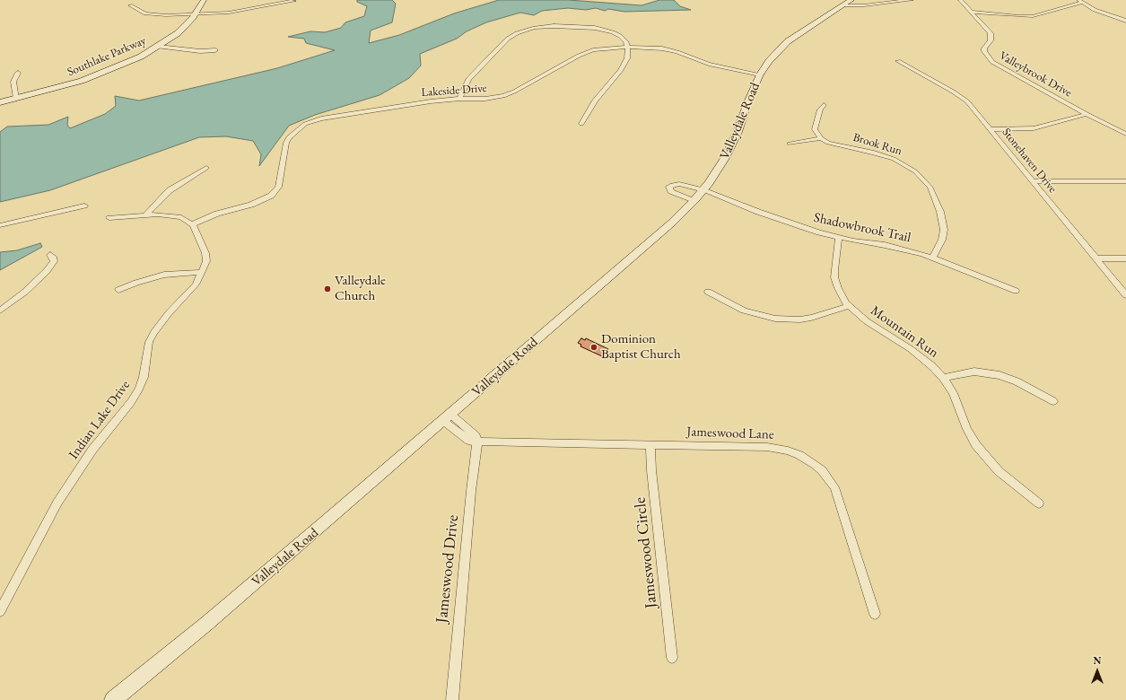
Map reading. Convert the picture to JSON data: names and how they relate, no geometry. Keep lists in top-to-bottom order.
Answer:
{
  "streets": {
    "main road": ["Southlake Parkway", "Valleydale Road"],
    "street": [
      "Valleybrook Drive",
      "Lakeside Drive",
      "Brook Run",
      "Stonehaven Drive",
      "Shadowbrook Trail",
      "Mountain Run",
      "Indian Lake Drive",
      "Jameswood Lane",
      "Jameswood Circle",
      "Jameswood Drive"
    ]
  },
  "crossings": [
    ["Lakeside Drive", "Valleydale Road"],
    ["Lakeside Drive", "Indian Lake Drive"],
    ["Valleydale Road", "Shadowbrook Trail"],
    ["Valleydale Road", "Jameswood Lane"],
    ["Brook Run", "Shadowbrook Trail"],
    ["Shadowbrook Trail", "Mountain Run"],
    ["Jameswood Lane", "Jameswood Circle"],
    ["Jameswood Lane", "Jameswood Drive"]
  ],
  "places": ["Valleydale Church", "Dominion Baptist Church"],
  "north": "top"
}
